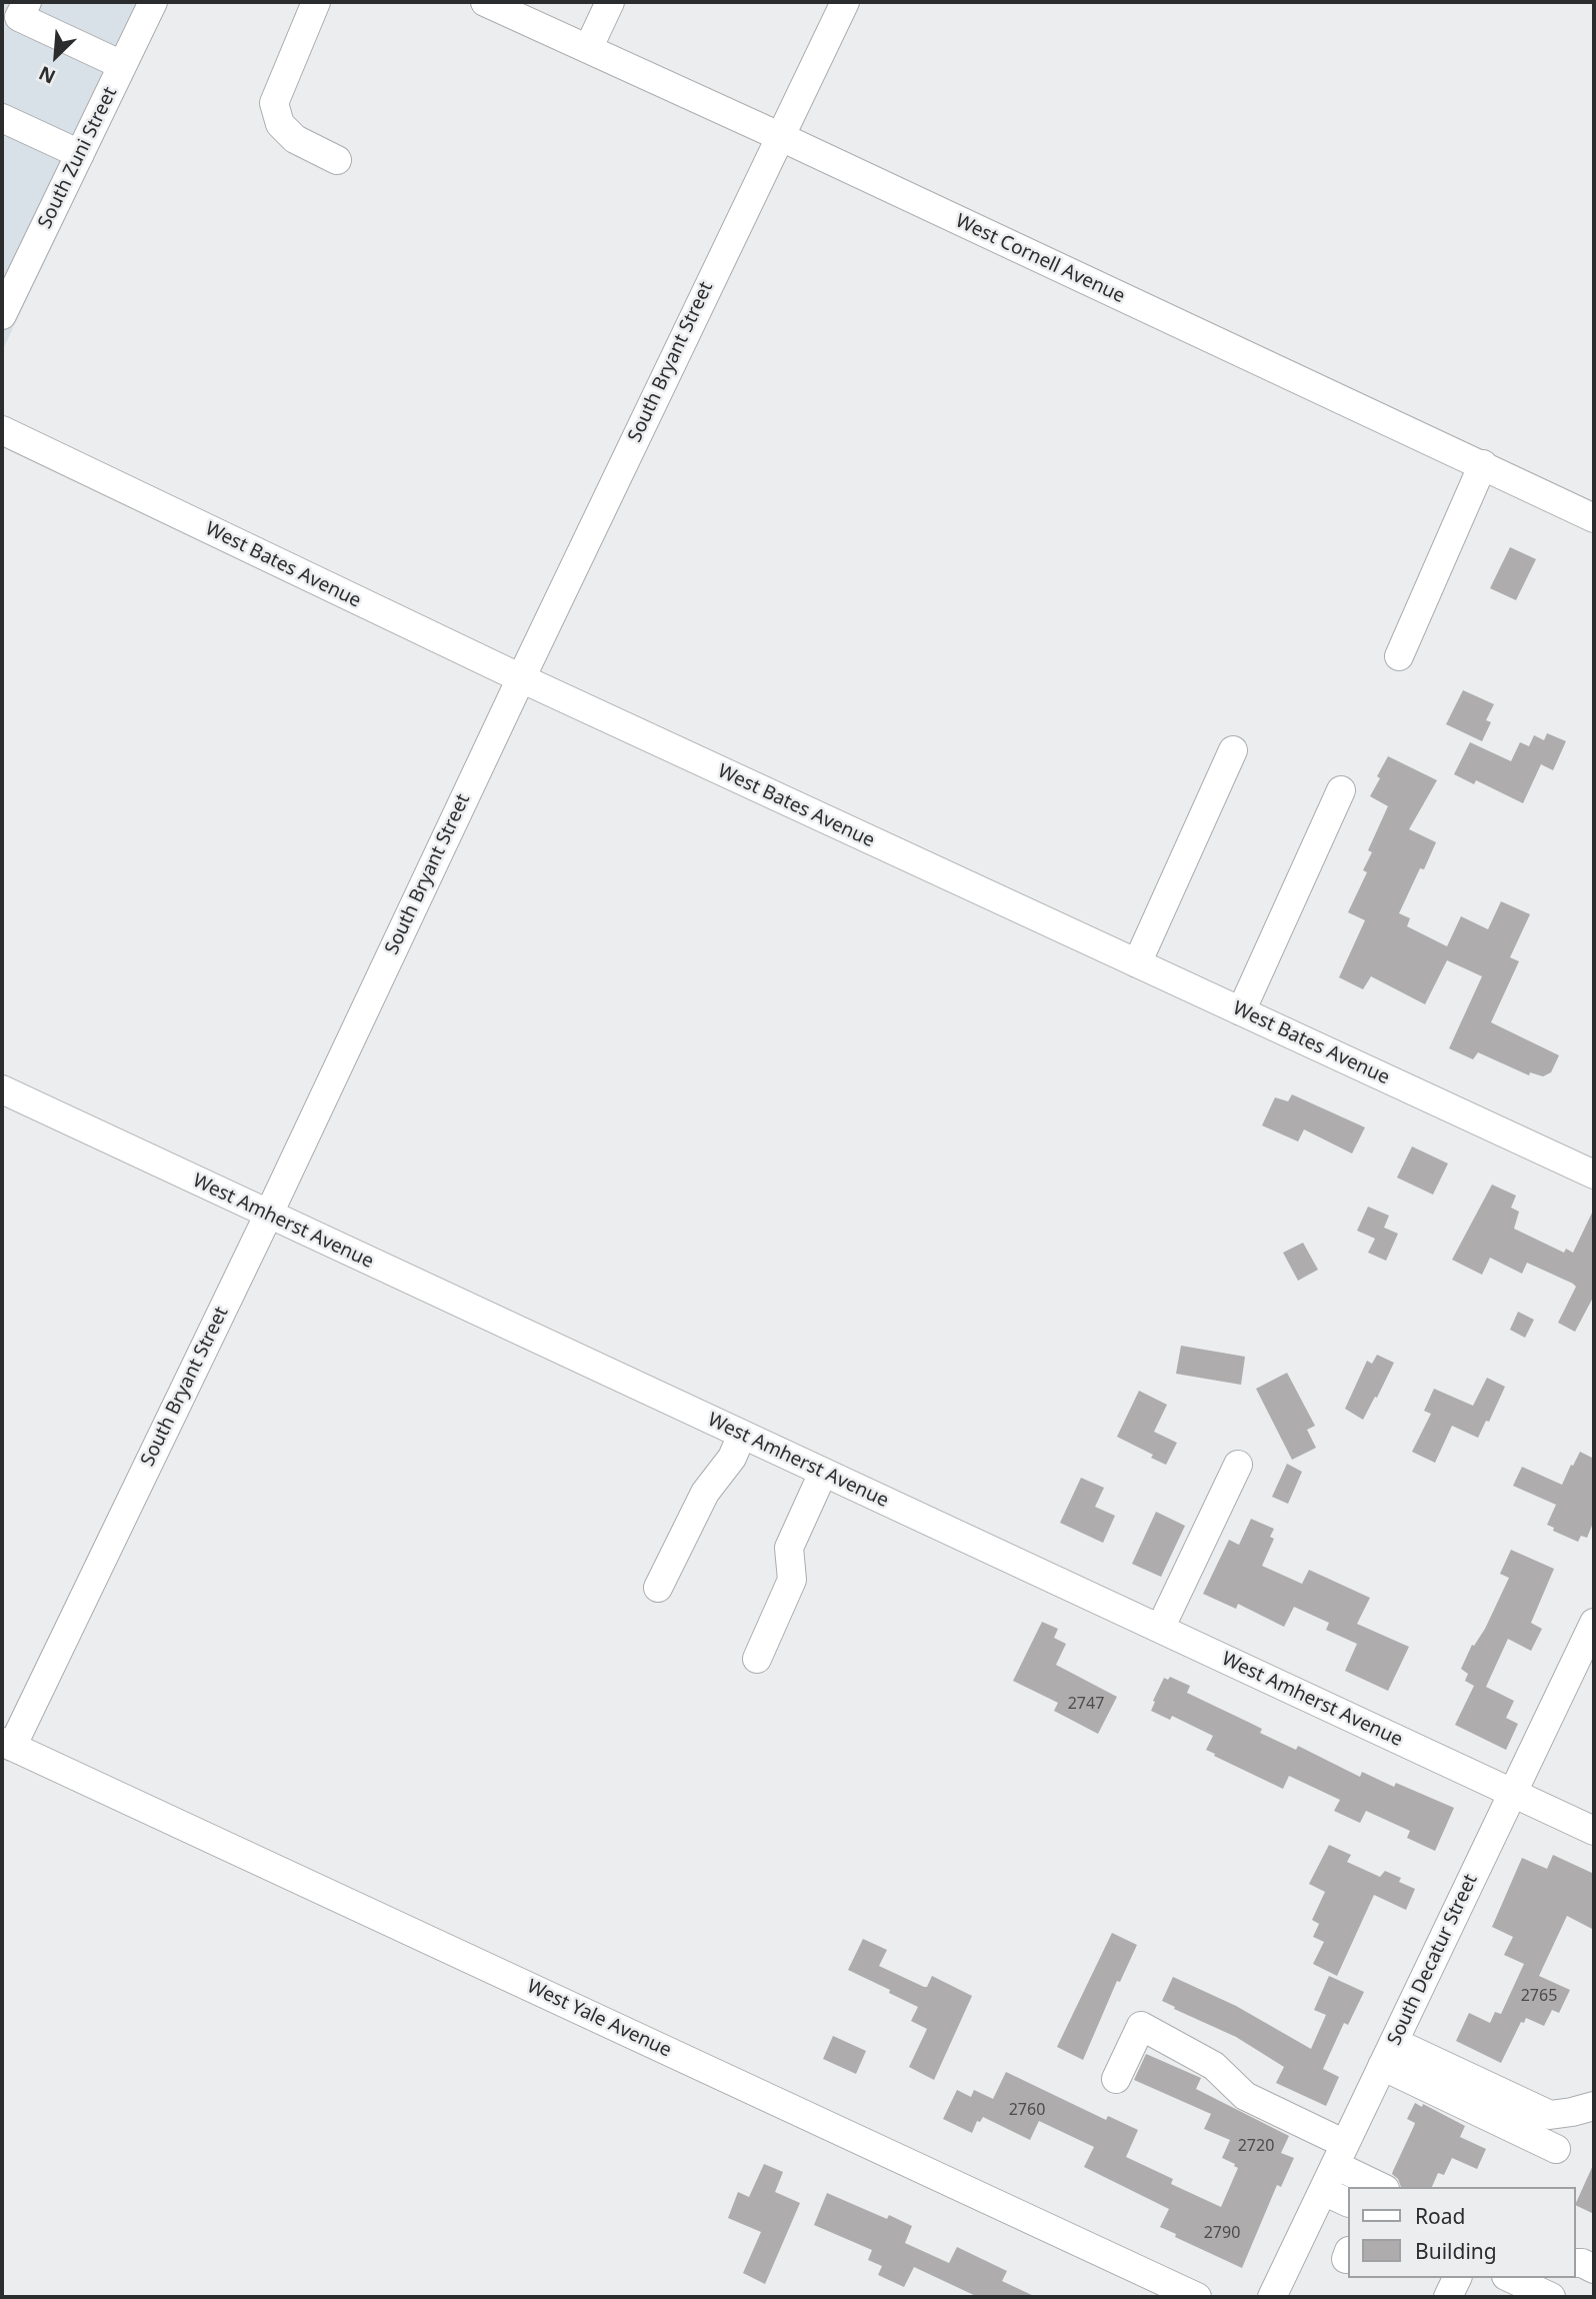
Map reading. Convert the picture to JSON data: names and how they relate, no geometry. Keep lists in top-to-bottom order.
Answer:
{
  "streets": {
    "street": [
      "South Zuni Street",
      "West Cornell Avenue",
      "South Bryant Street",
      "West Bates Avenue",
      "West Amherst Avenue",
      "South Decatur Street",
      "West Yale Avenue"
    ]
  },
  "crossings": [
    ["West Cornell Avenue", "South Bryant Street"],
    ["South Bryant Street", "West Bates Avenue"],
    ["South Bryant Street", "West Amherst Avenue"],
    ["South Bryant Street", "West Yale Avenue"],
    ["West Amherst Avenue", "South Decatur Street"]
  ],
  "house_numbers": [
    "2747",
    "2765",
    "2760",
    "2720",
    "2790"
  ],
  "legend": ["Road", "Building"],
  "north": "bottom left"
}
